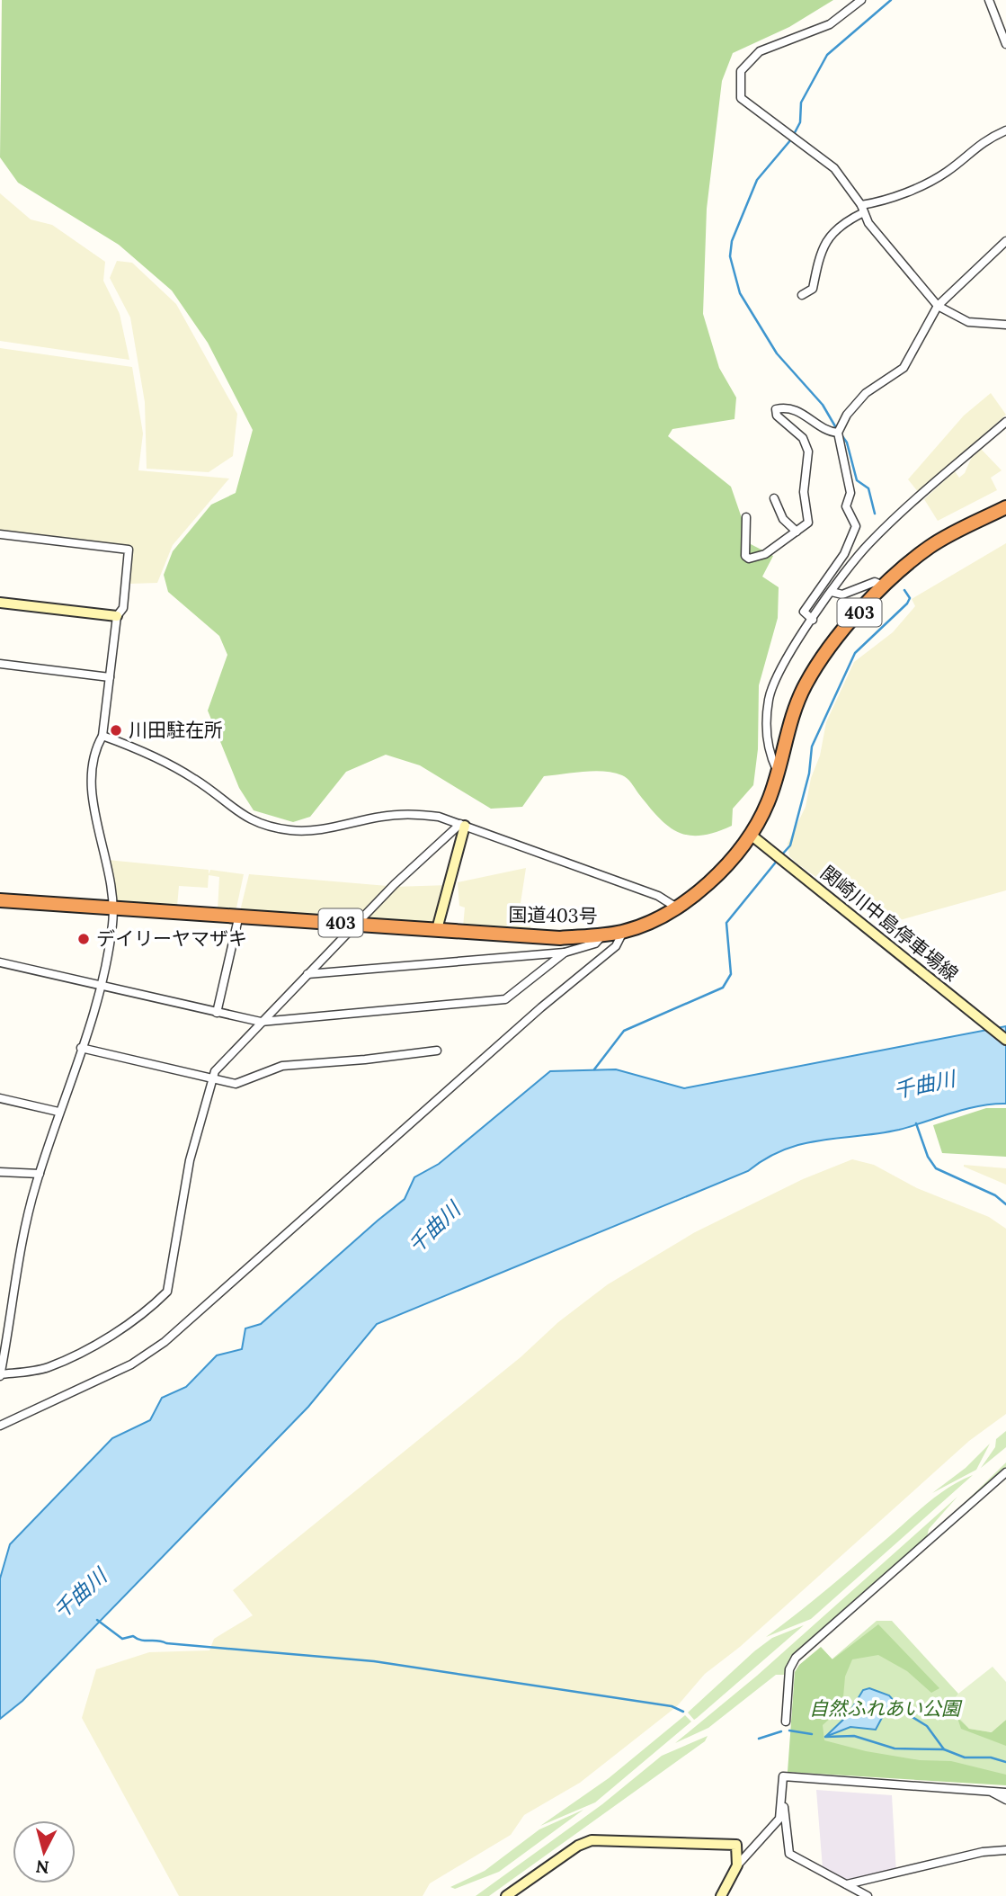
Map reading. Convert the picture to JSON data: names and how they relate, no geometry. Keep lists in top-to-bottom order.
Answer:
{
  "streets": {
    "highway": ["403", "国道403号"],
    "street": ["関崎川中島停車場線"]
  },
  "crossings": [
    ["国道403号", "関崎川中島停車場線"]
  ],
  "water": ["千曲川"],
  "parks": ["自然ふれあい公園"],
  "places": ["川田駐在所", "デイリーヤマザキ"],
  "north": "bottom"
}
